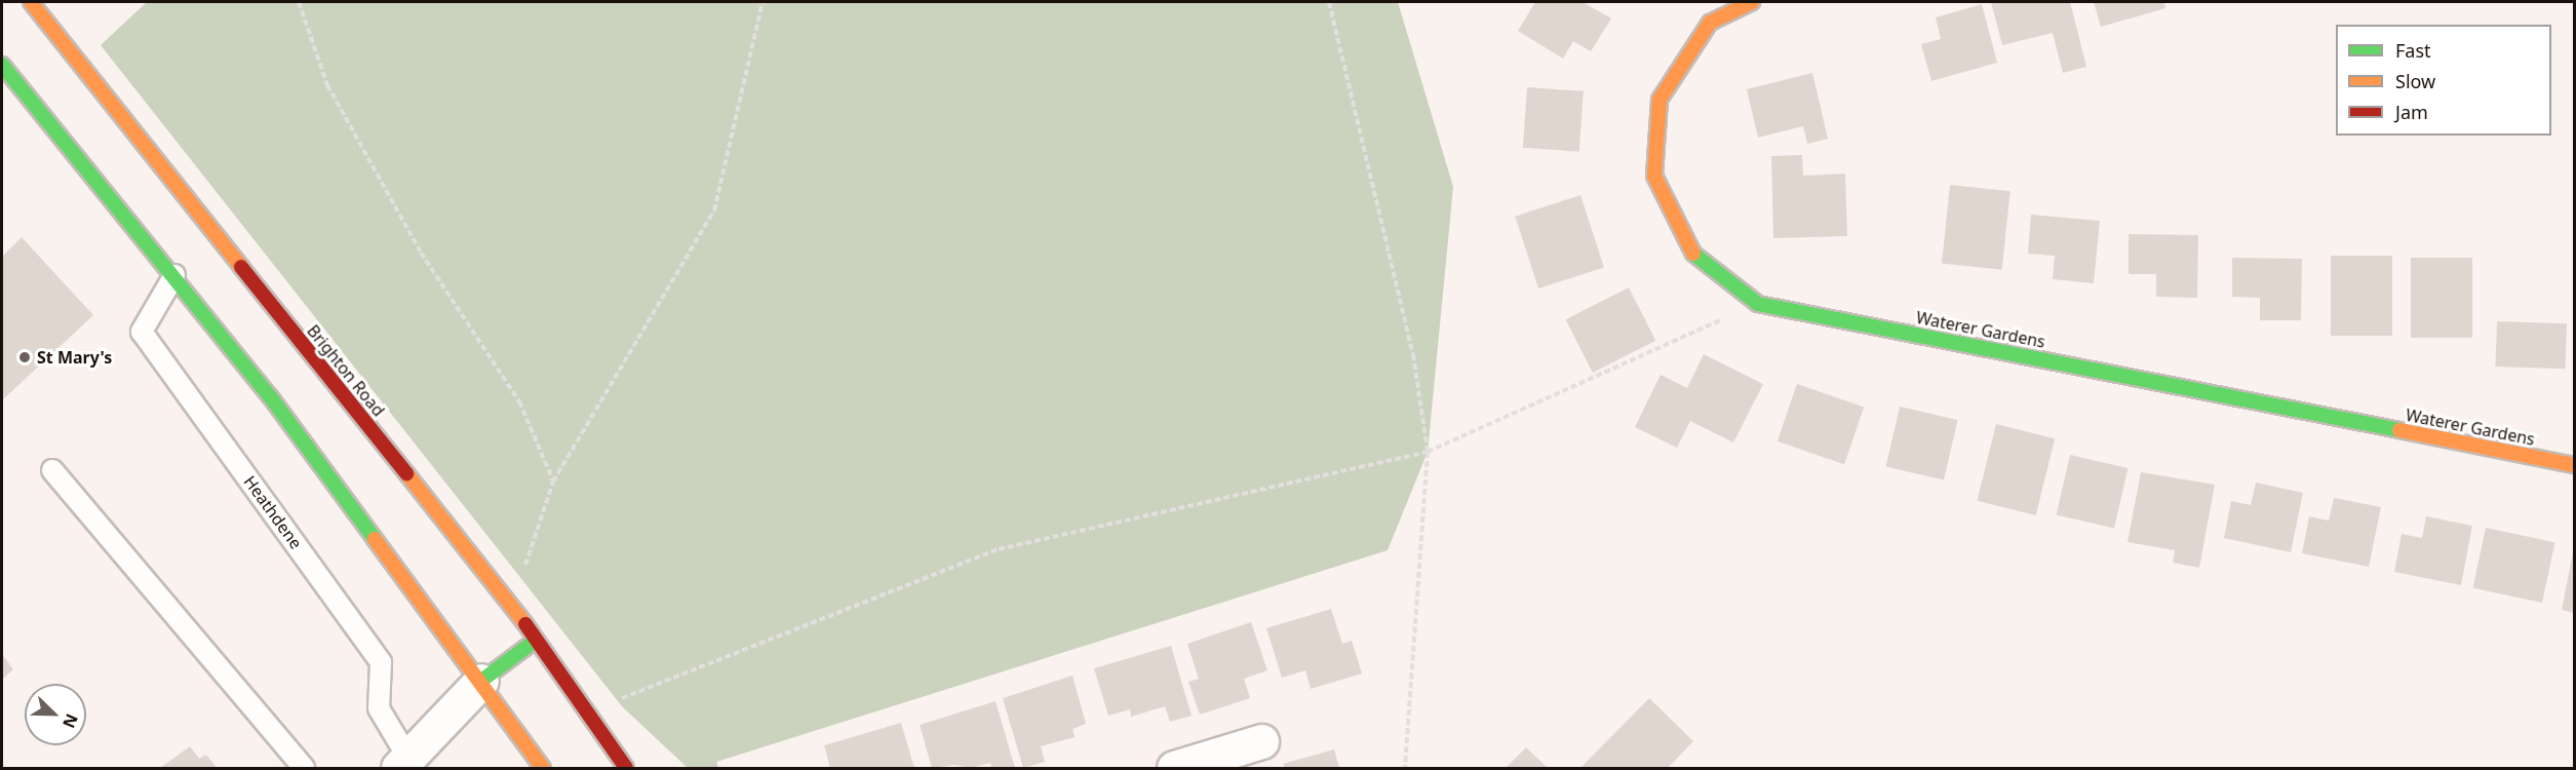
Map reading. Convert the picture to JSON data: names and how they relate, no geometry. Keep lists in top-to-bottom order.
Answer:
{
  "streets": {
    "main road": ["Waterer Gardens", "Brighton Road"],
    "lane": ["Heathdene"]
  },
  "places": ["St Mary's"],
  "legend": ["Fast", "Slow", "Jam"],
  "north": "bottom right"
}
